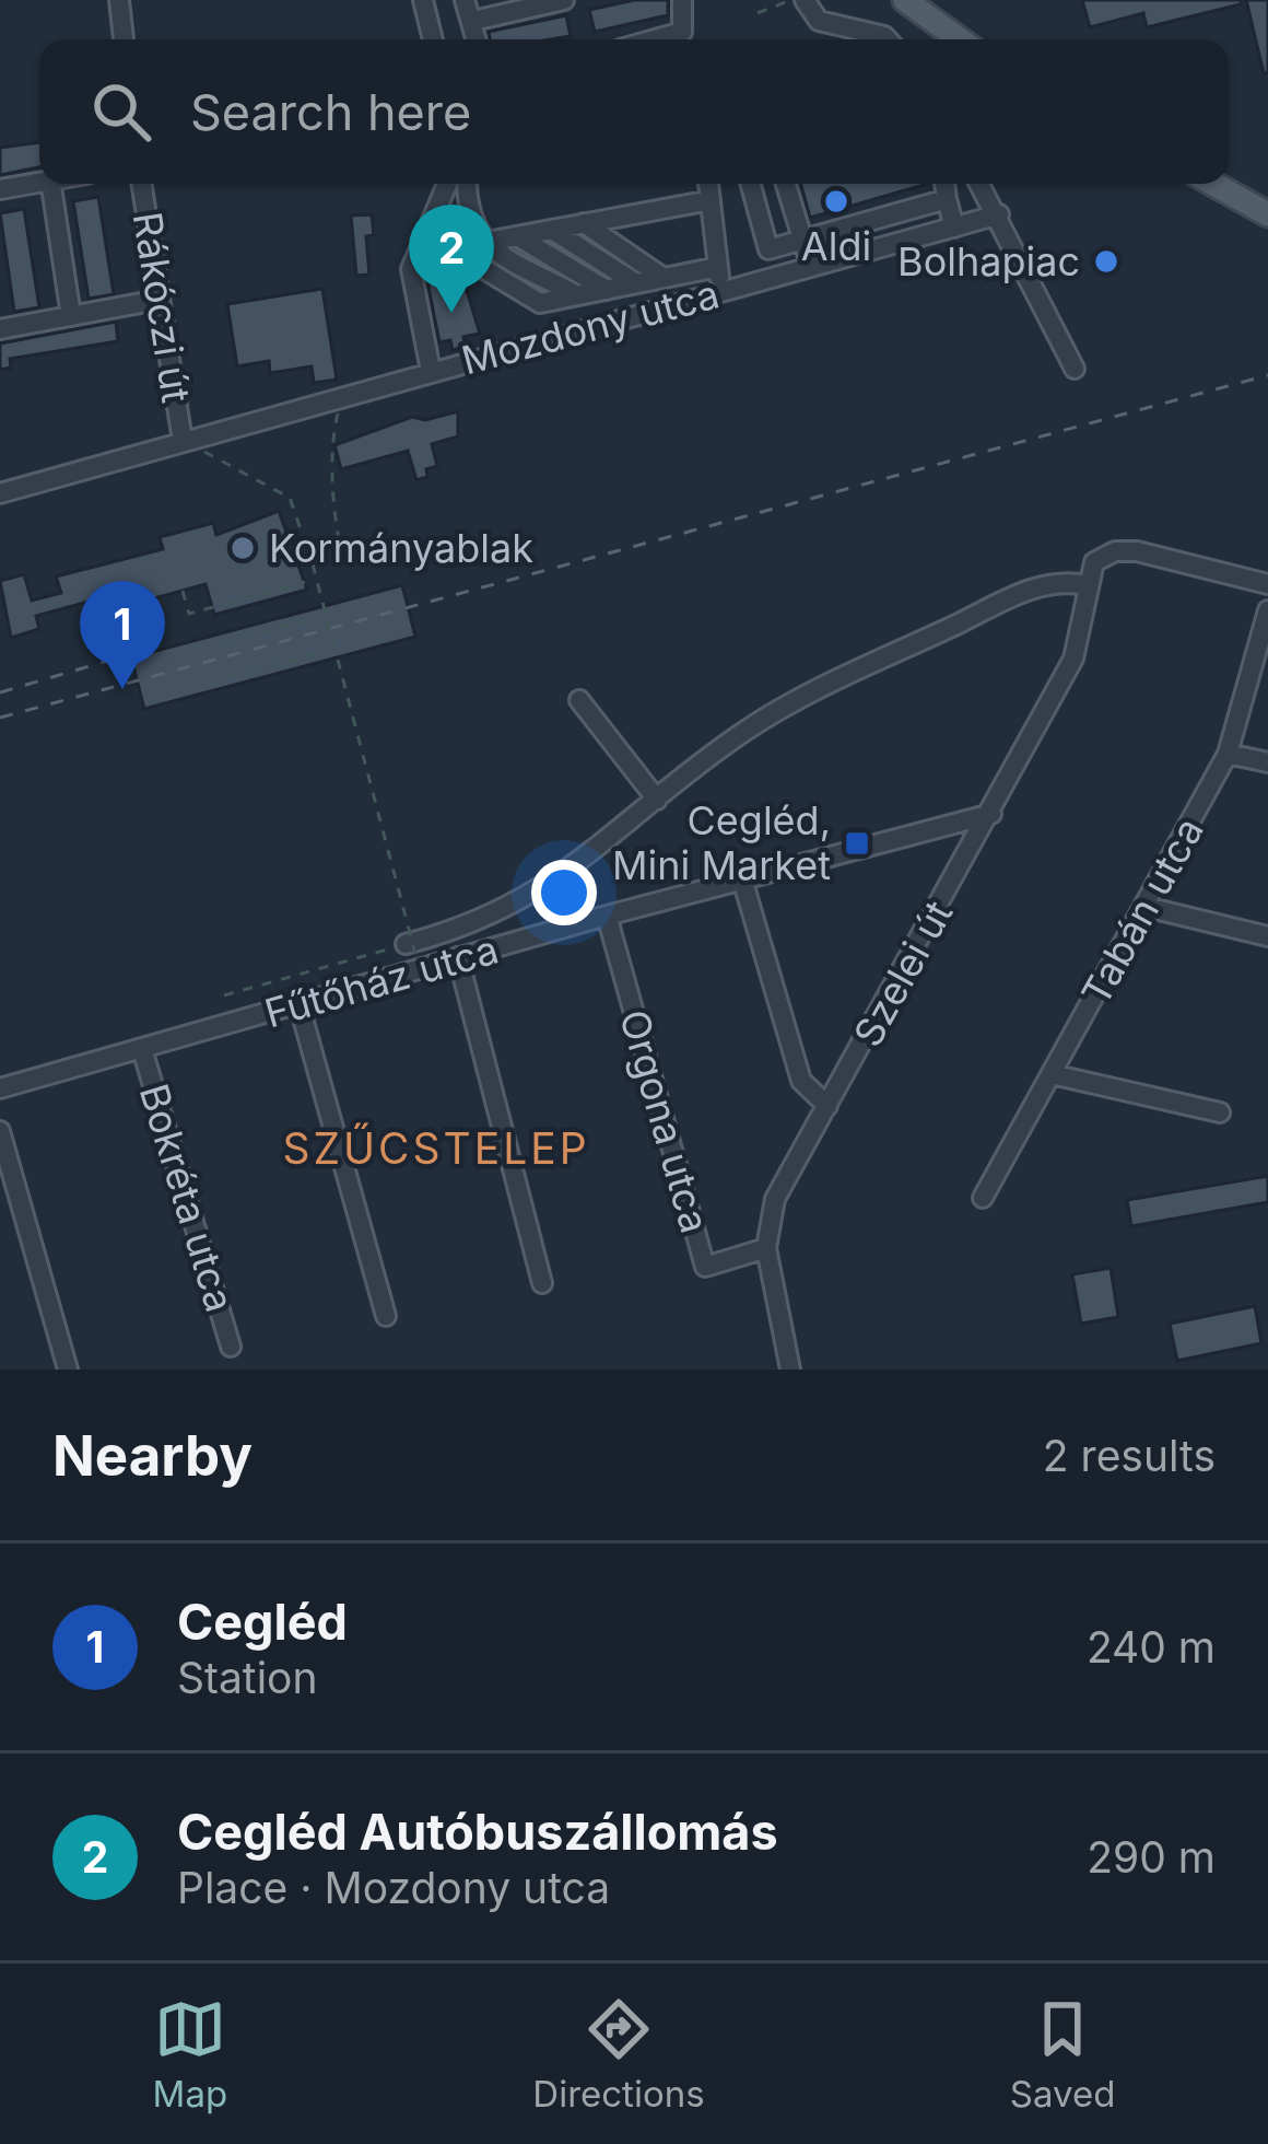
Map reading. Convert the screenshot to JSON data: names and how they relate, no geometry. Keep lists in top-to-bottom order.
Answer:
{
  "streets": {
    "street": [
      "Rákóczi út",
      "Mozdony utca",
      "Tabán utca",
      "Szelei út",
      "Fűtőház utca",
      "Orgona utca",
      "Bokréta utca"
    ]
  },
  "crossings": [
    ["Rákóczi út", "Mozdony utca"],
    ["Szelei út", "Fűtőház utca"],
    ["Szelei út", "Orgona utca"],
    ["Fűtőház utca", "Orgona utca"],
    ["Fűtőház utca", "Bokréta utca"]
  ],
  "districts": ["SZŰCSTELEP"],
  "places": {
    "other": ["Aldi", "Bolhapiac", "Kormányablak"],
    "transit": ["Cegléd, Mini Market"]
  },
  "page": {
    "search": "Search here",
    "pins": ["2", "1"],
    "heading": ["Nearby", "2 results"],
    "list": [
      {
        "mark": "1",
        "name": "Cegléd",
        "note": "Station",
        "value": "240 m"
      },
      {
        "mark": "2",
        "name": "Cegléd Autóbuszállomás",
        "note": "Place · Mozdony utca",
        "value": "290 m"
      }
    ],
    "nav": ["Map", "Directions", "Saved"]
  }
}
